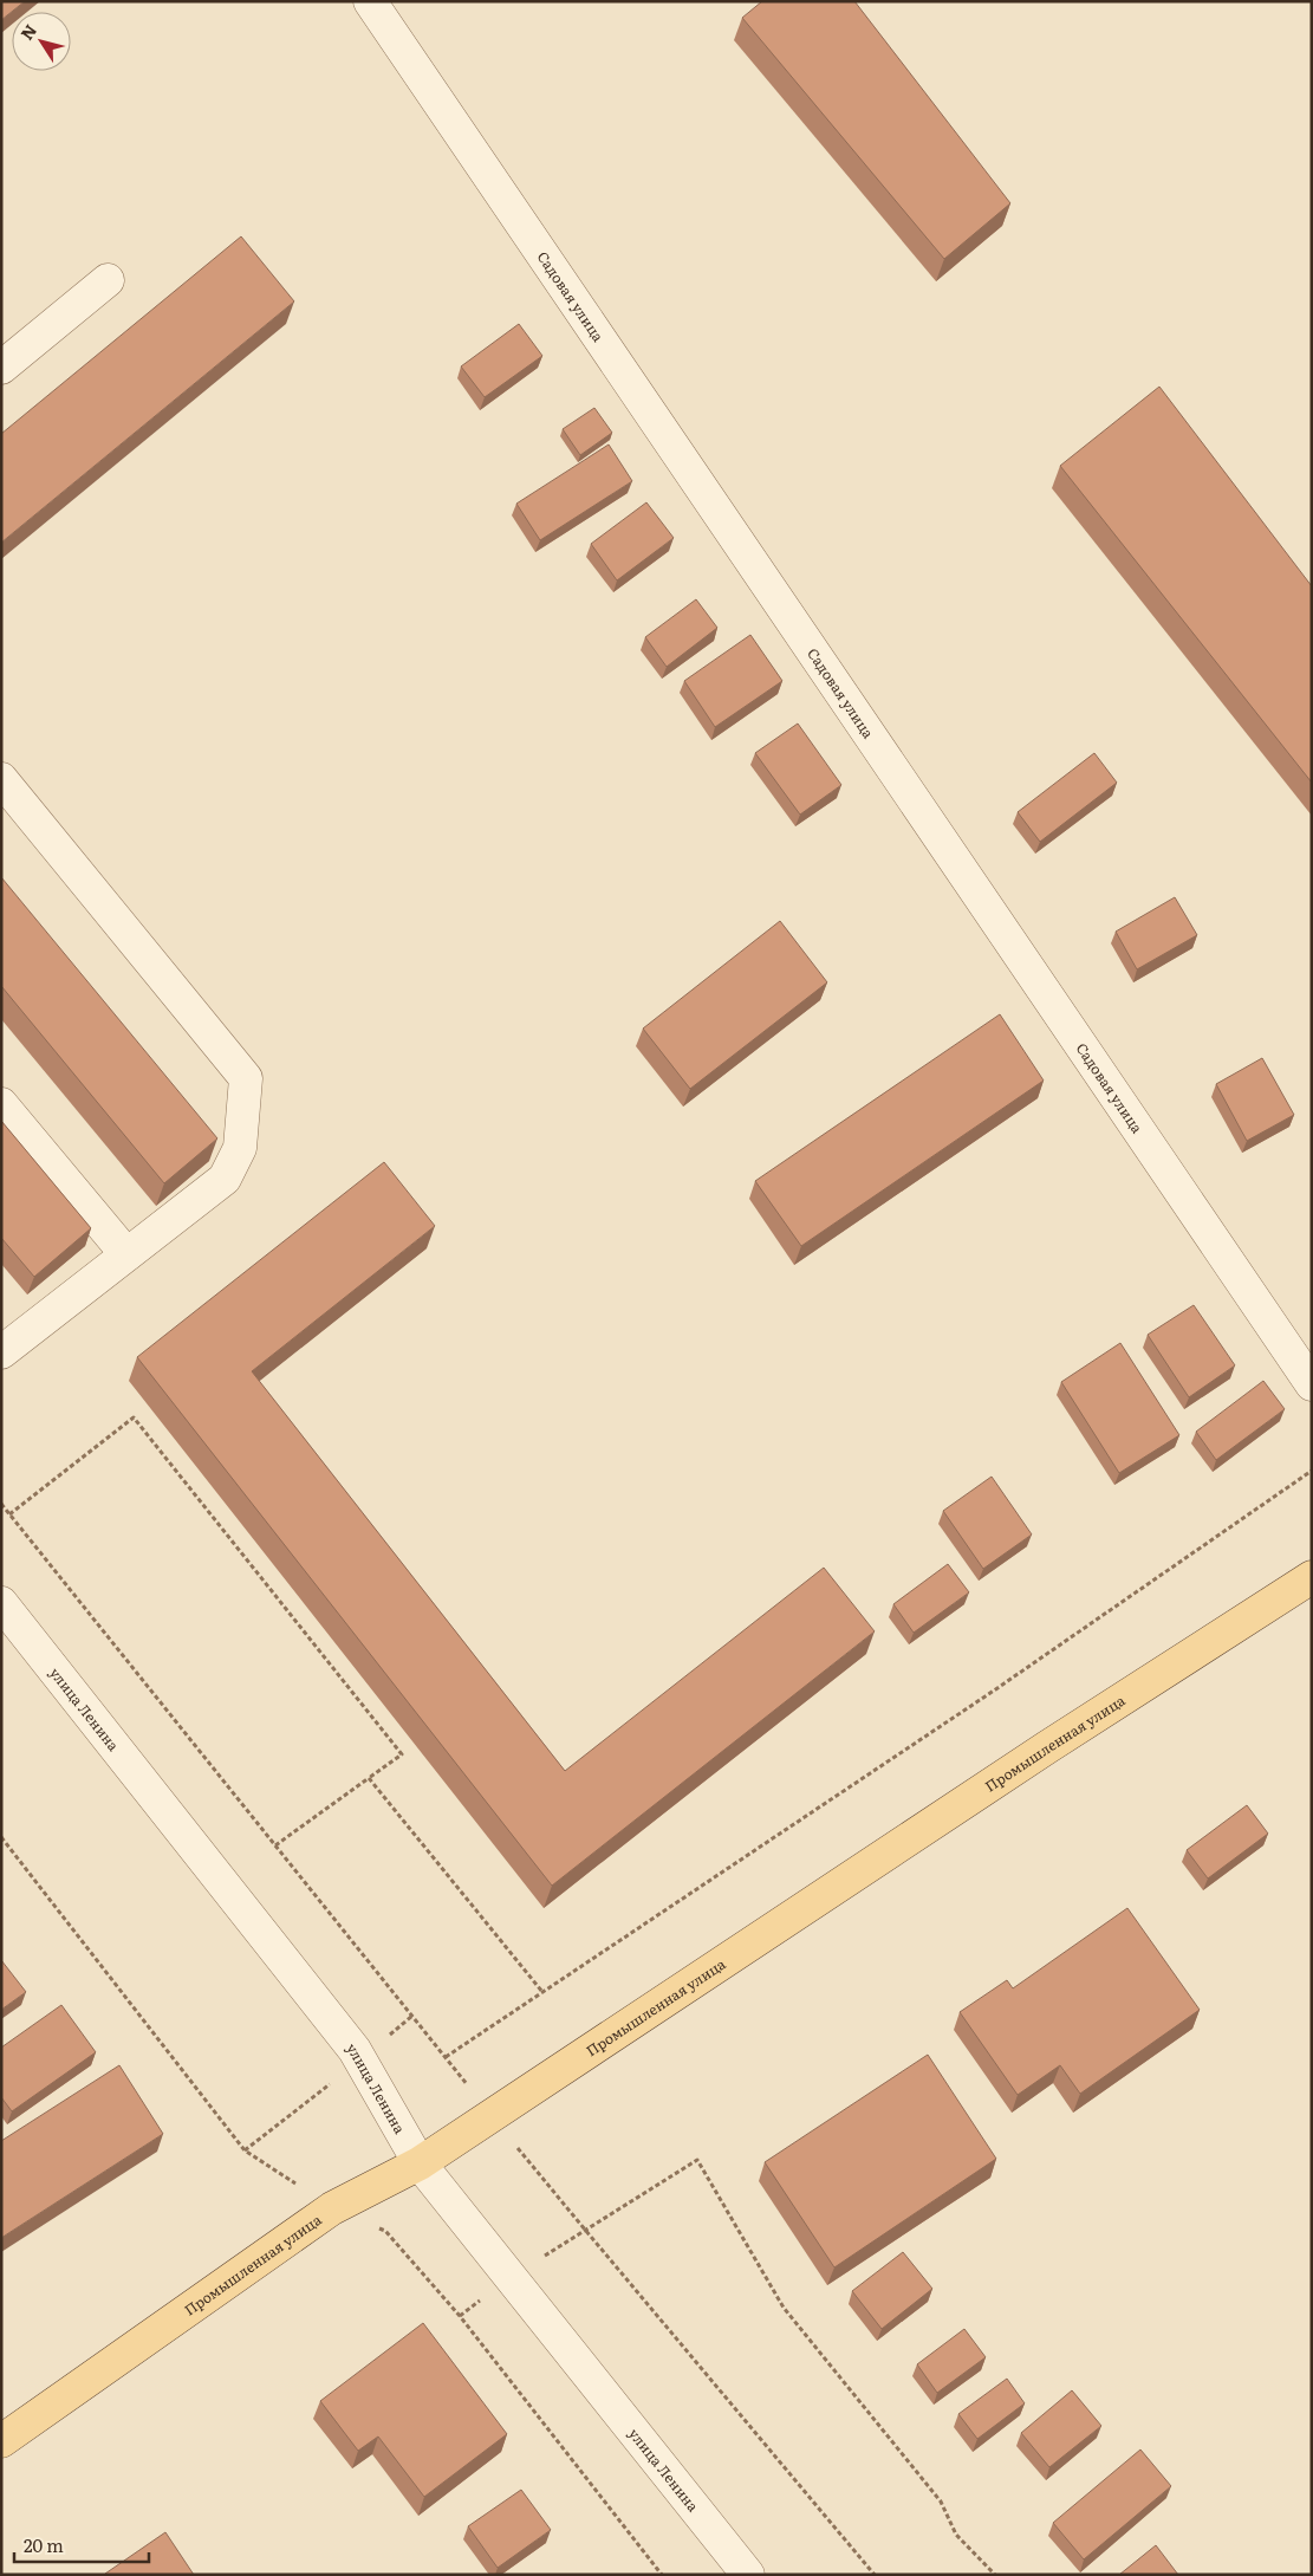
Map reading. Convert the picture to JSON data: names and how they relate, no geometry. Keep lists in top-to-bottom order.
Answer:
{
  "streets": {
    "main road": ["Промышленная улица"],
    "street": ["Садовая улица", "улица Ленина"]
  },
  "crossings": [
    ["улица Ленина", "Промышленная улица"]
  ],
  "scale_bar": "20 m",
  "north": "top left"
}
